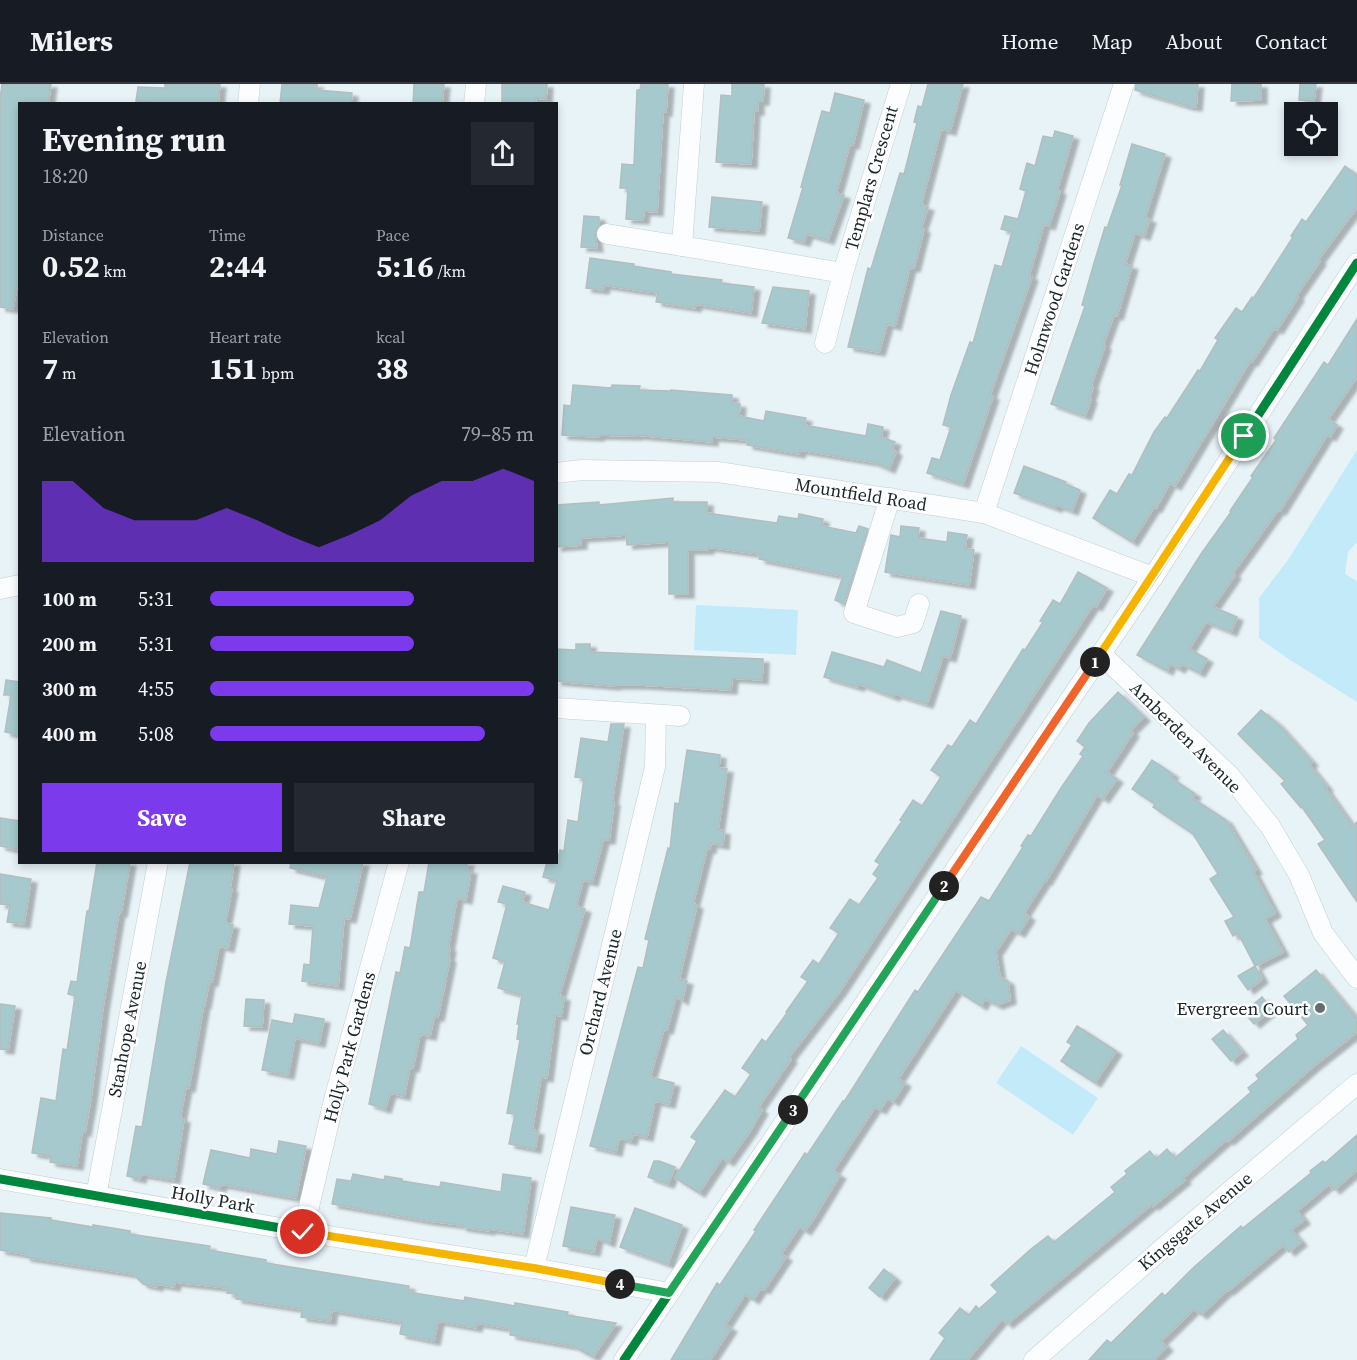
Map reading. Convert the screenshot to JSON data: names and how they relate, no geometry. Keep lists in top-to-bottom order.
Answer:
{
  "streets": {
    "street": [
      "Templars Crescent",
      "Holmwood Gardens",
      "Mountfield Road",
      "Amberden Avenue",
      "Orchard Avenue",
      "Stanhope Avenue",
      "Holly Park Gardens",
      "Holly Park",
      "Kingsgate Avenue"
    ]
  },
  "crossings": [
    ["Holmwood Gardens", "Mountfield Road"],
    ["Orchard Avenue", "Holly Park"],
    ["Stanhope Avenue", "Holly Park"],
    ["Holly Park Gardens", "Holly Park"]
  ],
  "places": ["Evergreen Court"],
  "page": {
    "header": "Milers",
    "nav": [
      "Home",
      "Map",
      "About",
      "Contact"
    ],
    "heading": ["Evening run", "18:20"],
    "stats": [
      ["Distance", "0.52 km"],
      ["Time", "2:44"],
      ["Pace", "5:16 /km"],
      ["Elevation", "7 m"],
      ["Heart rate", "151 bpm"],
      ["kcal", "38"]
    ],
    "chart": ["Elevation", "79–85 m"],
    "list": [
      {
        "name": "100 m",
        "note": "5:31"
      },
      {
        "name": "200 m",
        "note": "5:31"
      },
      {
        "name": "300 m",
        "note": "4:55"
      },
      {
        "name": "400 m",
        "note": "5:08"
      }
    ],
    "pins": [
      "1",
      "2",
      "3",
      "4"
    ],
    "buttons": ["Save", "Share"]
  }
}
